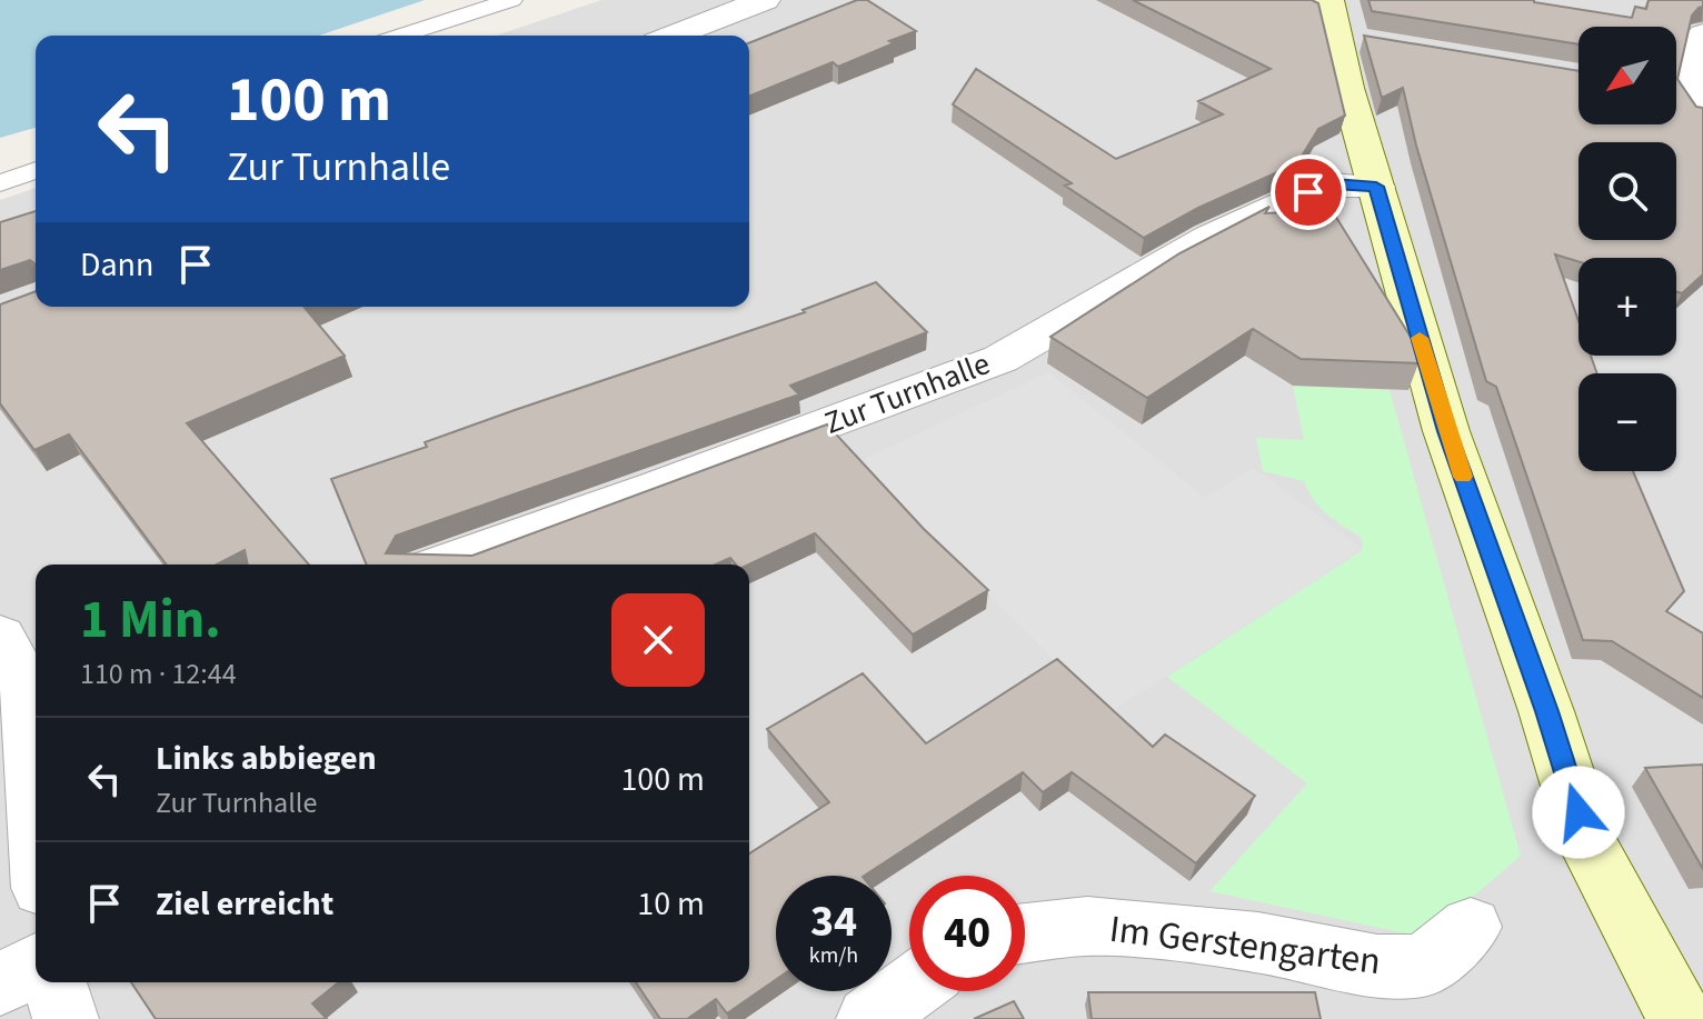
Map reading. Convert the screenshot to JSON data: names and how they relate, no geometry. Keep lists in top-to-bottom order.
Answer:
{
  "streets": {
    "street": ["Zur Turnhalle", "Im Gerstengarten"]
  },
  "north": "bottom left",
  "page": {
    "map_buttons": ["+", "−"],
    "turn": ["100 m", "Zur Turnhalle"],
    "then": "Dann",
    "heading": ["1 Min.", "110 m · 12:44"],
    "list": [
      {
        "name": "Links abbiegen",
        "note": "Zur Turnhalle",
        "value": "100 m"
      },
      {
        "name": "Ziel erreicht",
        "value": "10 m"
      }
    ],
    "speed": "34 km/h",
    "limit": "40"
  }
}
